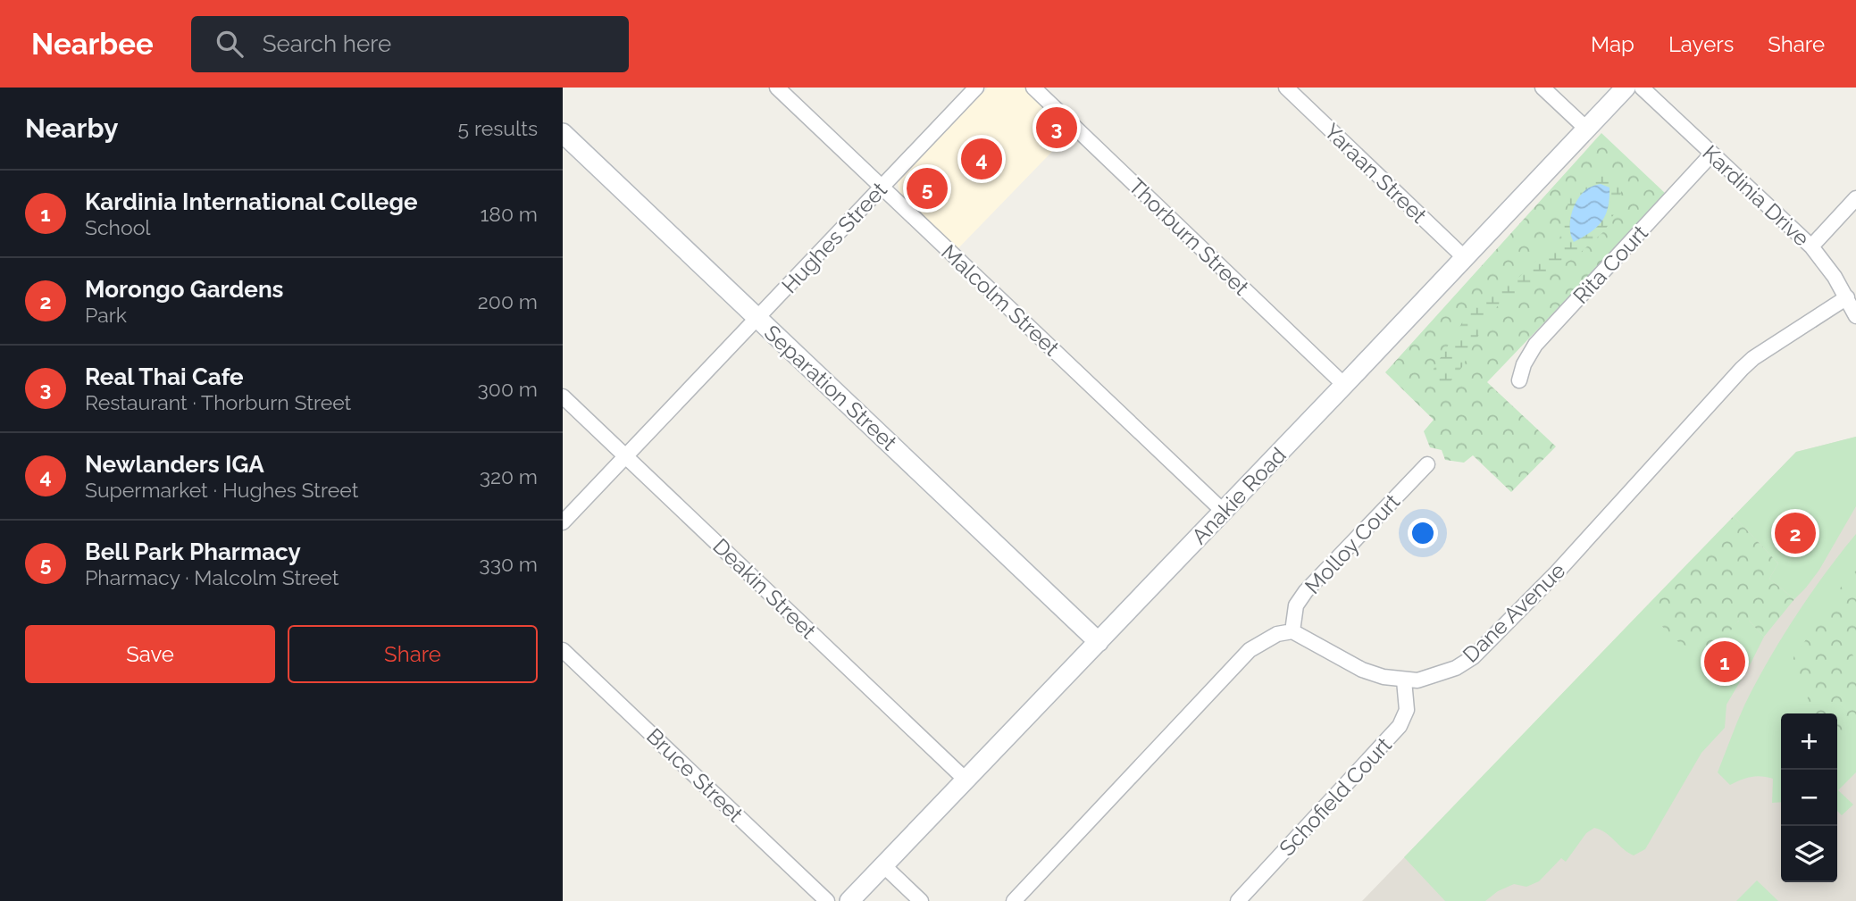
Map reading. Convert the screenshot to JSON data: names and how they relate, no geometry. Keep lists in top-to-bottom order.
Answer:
{
  "streets": {
    "main road": ["Separation Street", "Anakie Road"],
    "street": [
      "Yaraan Street",
      "Kardinia Drive",
      "Thorburn Street",
      "Hughes Street",
      "Rita Court",
      "Malcolm Street",
      "Molloy Court",
      "Deakin Street",
      "Dane Avenue",
      "Bruce Street",
      "Schofield Court"
    ]
  },
  "crossings": [
    ["Yaraan Street", "Anakie Road"],
    ["Kardinia Drive", "Rita Court"],
    ["Kardinia Drive", "Dane Avenue"],
    ["Thorburn Street", "Anakie Road"],
    ["Hughes Street", "Malcolm Street"],
    ["Hughes Street", "Separation Street"],
    ["Hughes Street", "Deakin Street"],
    ["Malcolm Street", "Anakie Road"],
    ["Separation Street", "Anakie Road"],
    ["Anakie Road", "Deakin Street"],
    ["Molloy Court", "Dane Avenue"],
    ["Dane Avenue", "Schofield Court"]
  ],
  "page": {
    "header": "Nearbee",
    "search": "Search here",
    "nav": ["Map", "Layers", "Share"],
    "heading": ["Nearby", "5 results"],
    "pins": [
      "3",
      "4",
      "5",
      "2",
      "1"
    ],
    "list": [
      {
        "mark": "1",
        "name": "Kardinia International College",
        "note": "School",
        "value": "180 m"
      },
      {
        "mark": "2",
        "name": "Morongo Gardens",
        "note": "Park",
        "value": "200 m"
      },
      {
        "mark": "3",
        "name": "Real Thai Cafe",
        "note": "Restaurant · Thorburn Street",
        "value": "300 m"
      },
      {
        "mark": "4",
        "name": "Newlanders IGA",
        "note": "Supermarket · Hughes Street",
        "value": "320 m"
      },
      {
        "mark": "5",
        "name": "Bell Park Pharmacy",
        "note": "Pharmacy · Malcolm Street",
        "value": "330 m"
      }
    ],
    "buttons": ["Save", "Share"],
    "map_buttons": ["+", "−"]
  }
}
